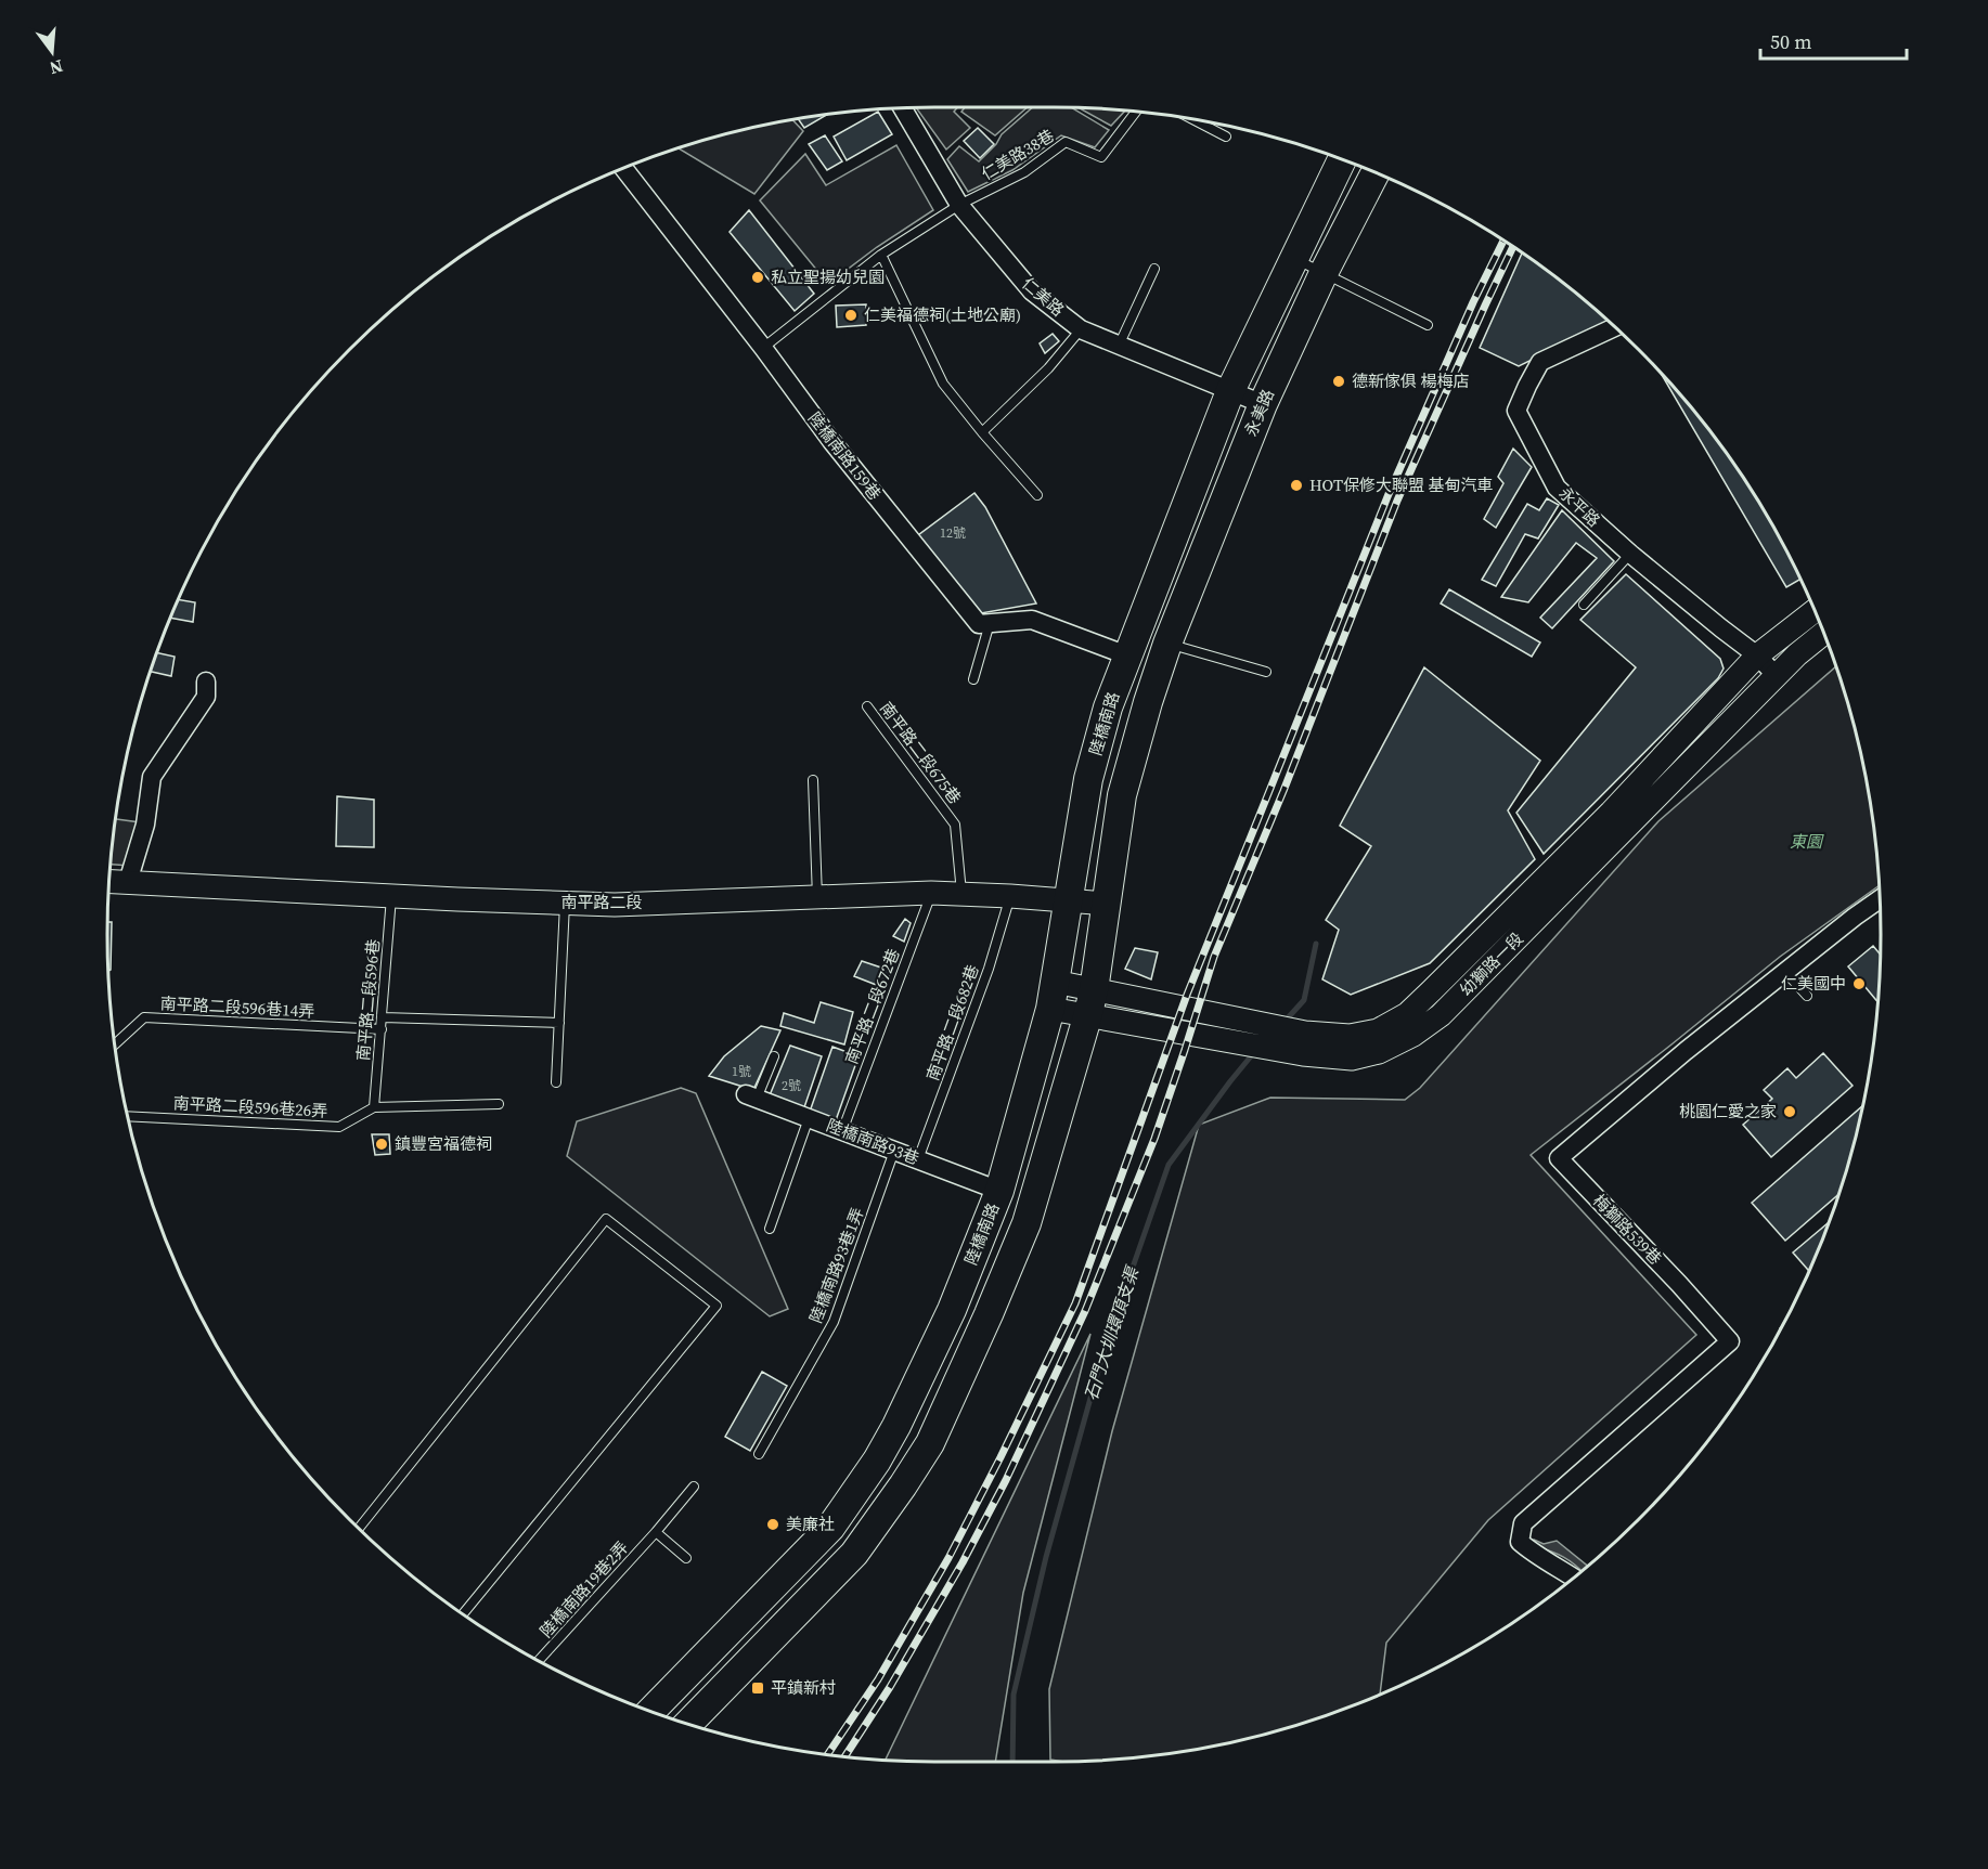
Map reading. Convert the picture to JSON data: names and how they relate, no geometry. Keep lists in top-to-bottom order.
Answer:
{
  "streets": {
    "main road": ["永美路", "陸橋南路"],
    "street": [
      "仁美路",
      "陸橋南路159巷",
      "永平路",
      "南平路二段",
      "幼獅路一段",
      "陸橋南路93巷",
      "梅獅路539巷"
    ],
    "lane": [
      "仁美路38巷",
      "南平路二段675巷",
      "南平路二段596巷",
      "南平路二段672巷",
      "南平路二段596巷14弄",
      "南平路二段682巷",
      "南平路二段596巷26弄",
      "陸橋南路93巷1弄",
      "陸橋南路19巷2弄"
    ]
  },
  "crossings": [
    ["仁美路38巷", "仁美路"],
    ["仁美路", "永美路"],
    ["永平路", "幼獅路一段"],
    ["陸橋南路", "南平路二段"],
    ["陸橋南路", "幼獅路一段"],
    ["陸橋南路", "陸橋南路93巷"],
    ["南平路二段675巷", "南平路二段"],
    ["南平路二段", "南平路二段596巷"],
    ["南平路二段", "南平路二段672巷"],
    ["南平路二段", "南平路二段682巷"],
    ["南平路二段596巷", "南平路二段596巷14弄"],
    ["南平路二段596巷", "南平路二段596巷26弄"],
    ["南平路二段672巷", "陸橋南路93巷"],
    ["南平路二段682巷", "陸橋南路93巷"],
    ["陸橋南路93巷", "陸橋南路93巷1弄"]
  ],
  "water": ["石門大圳環頂支渠"],
  "parks": ["東園"],
  "places": {
    "other": [
      "私立聖揚幼兒園",
      "仁美福德祠(土地公廟)",
      "德新傢俱 楊梅店",
      "HOT保修大聯盟 基甸汽車",
      "仁美國中",
      "桃園仁愛之家",
      "鎮豐宮福德祠",
      "美廉社"
    ],
    "transit": ["平鎮新村"]
  },
  "house_numbers": ["12號", "1號", "2號"],
  "scale_bar": "50 m",
  "north": "bottom"
}
